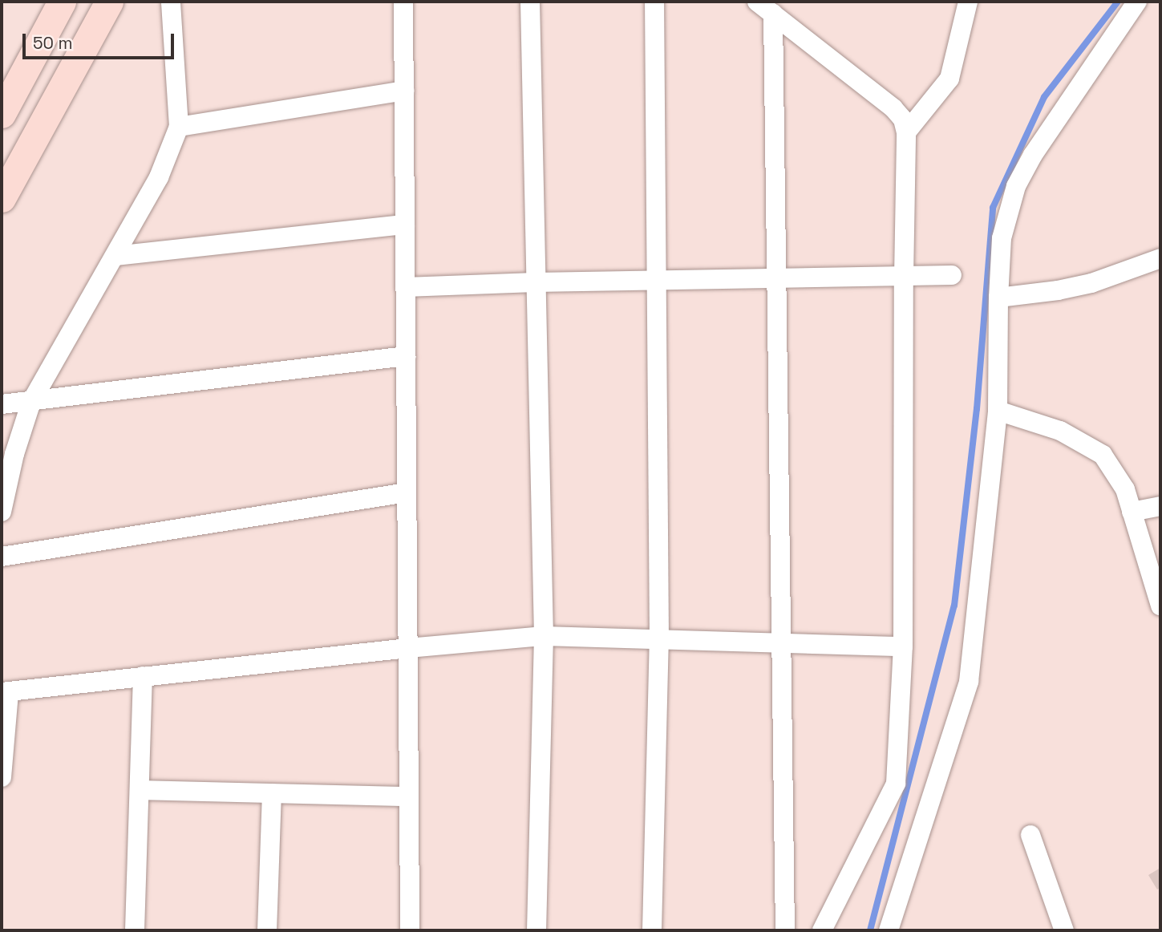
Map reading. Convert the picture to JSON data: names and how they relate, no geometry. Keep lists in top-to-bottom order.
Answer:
{
  "scale_bar": "50 m"
}
